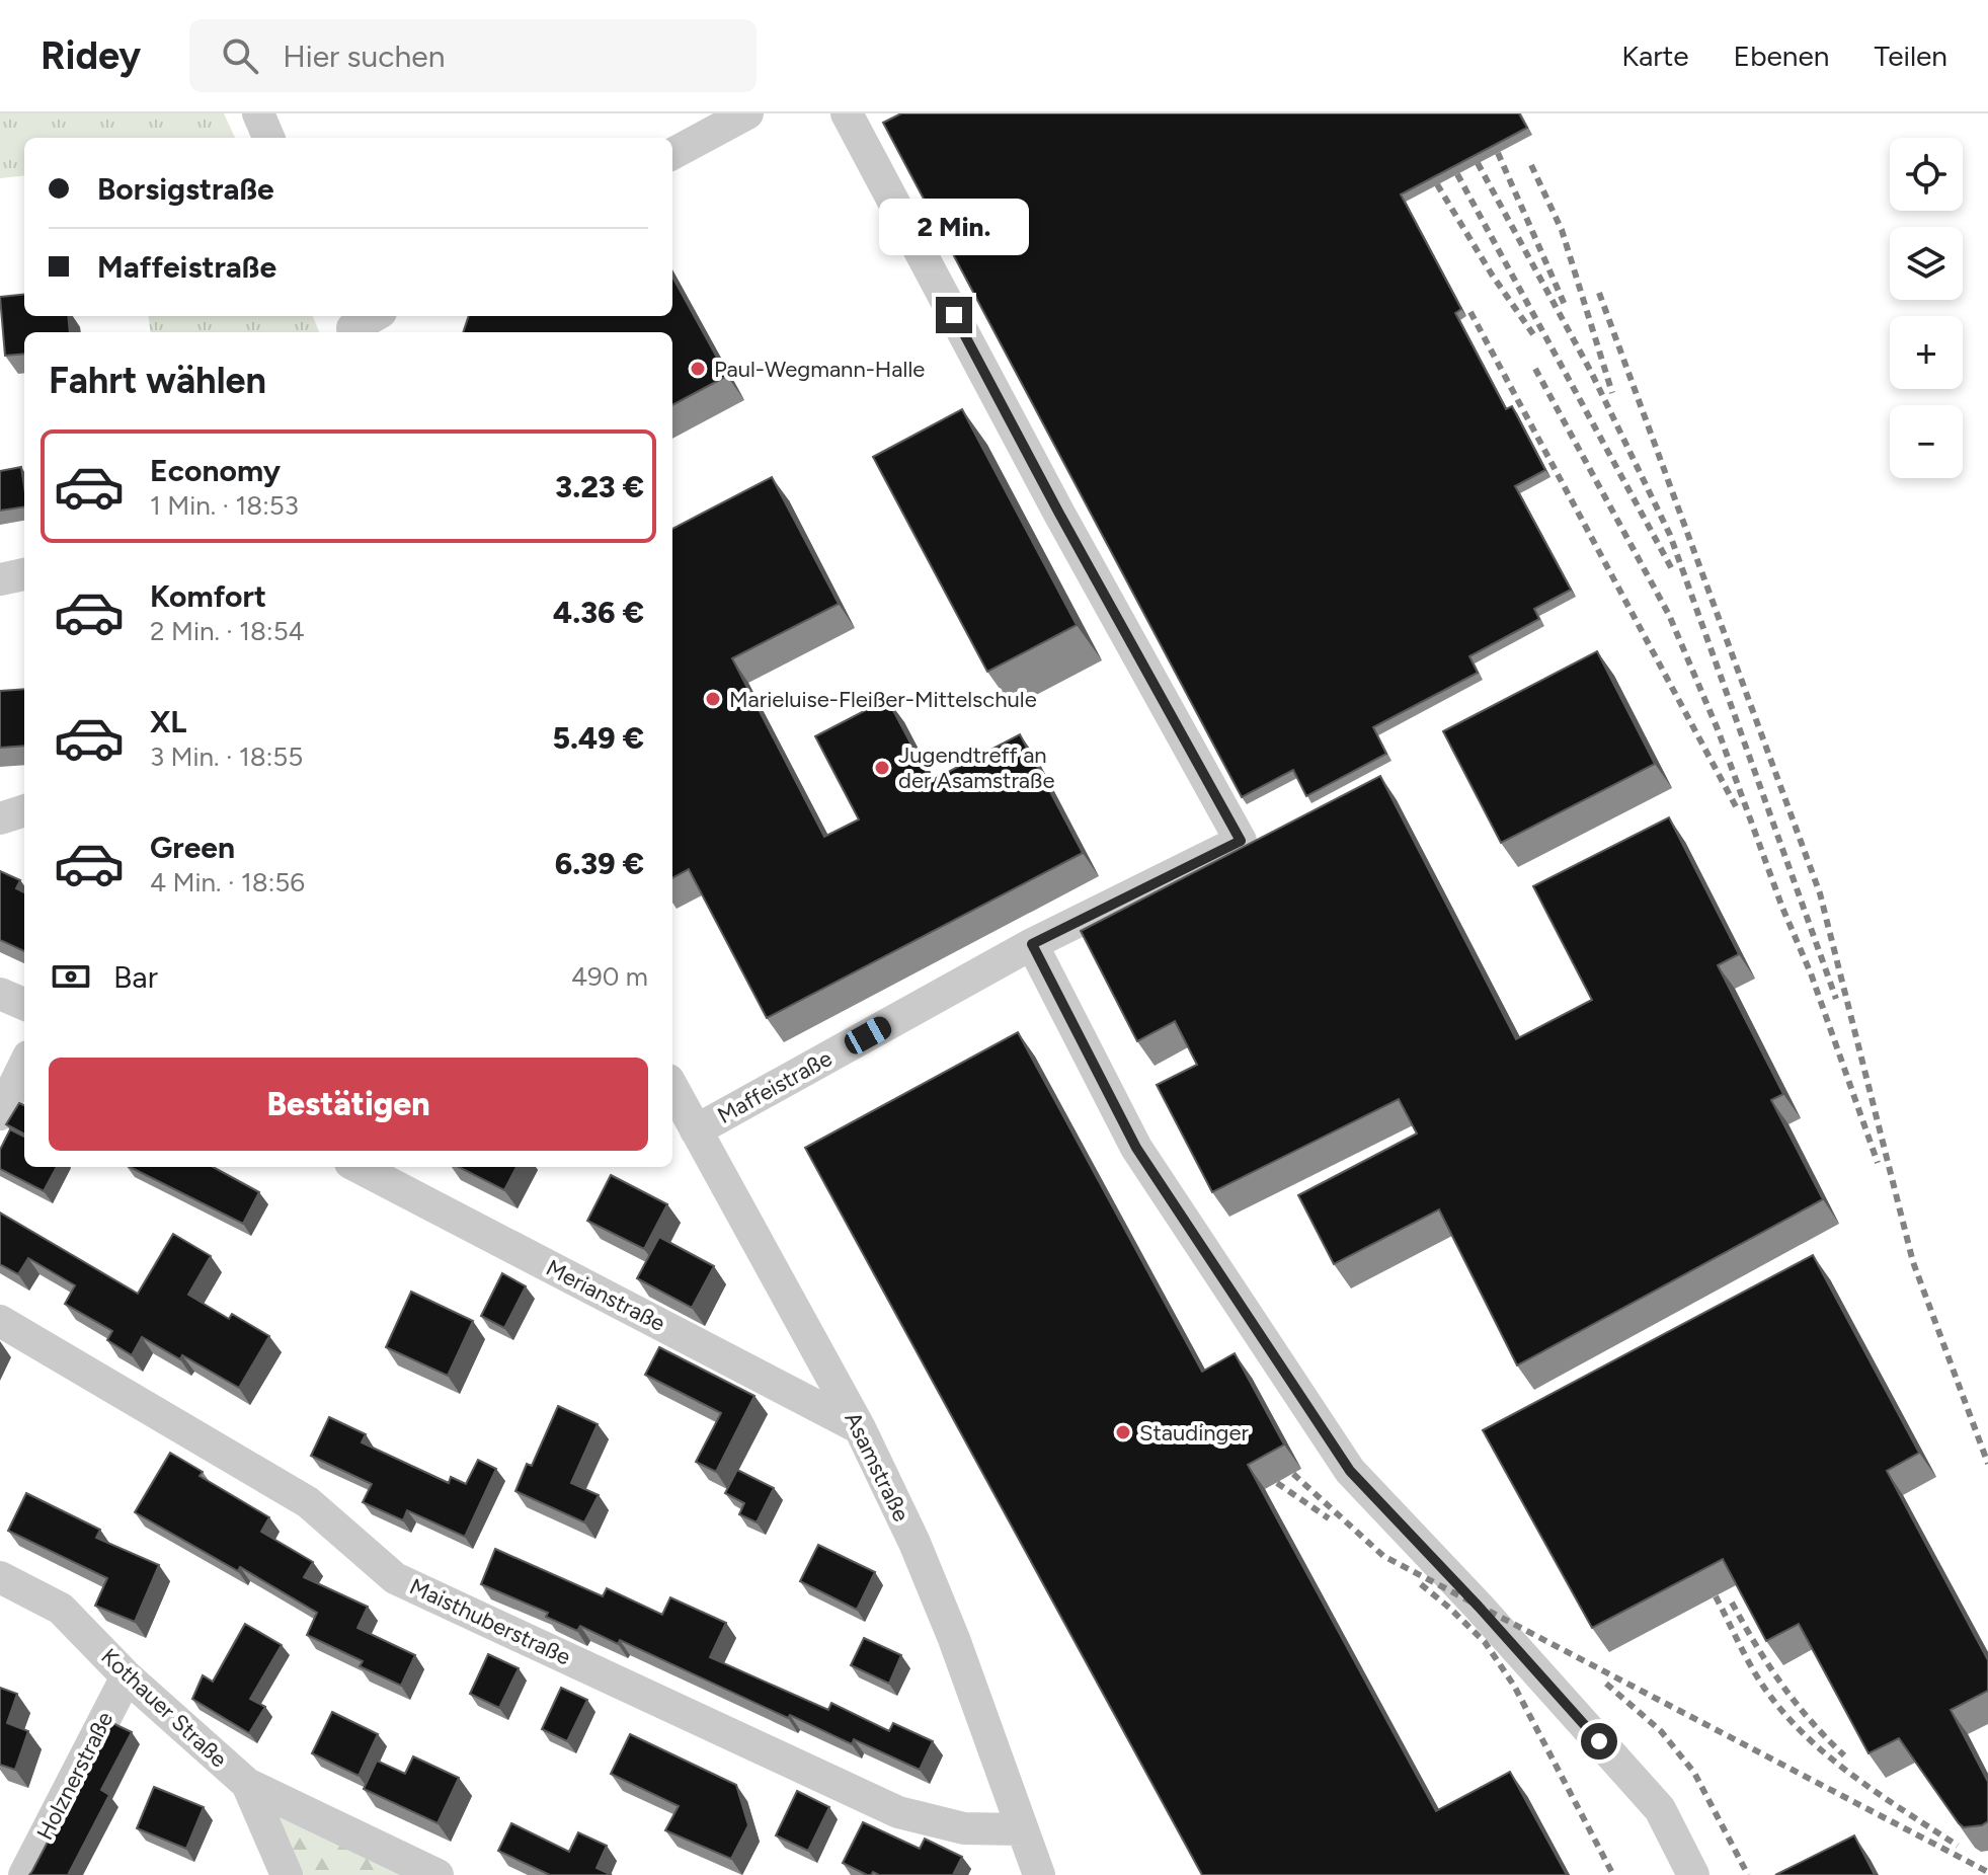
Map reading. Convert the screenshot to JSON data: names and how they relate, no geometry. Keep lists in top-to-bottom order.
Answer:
{
  "streets": {
    "street": [
      "Maffeistraße",
      "Merianstraße",
      "Asamstraße",
      "Maisthuberstraße",
      "Kothauer Straße",
      "Holznerstraße"
    ]
  },
  "crossings": [
    ["Maffeistraße", "Asamstraße"],
    ["Merianstraße", "Asamstraße"],
    ["Asamstraße", "Maisthuberstraße"],
    ["Kothauer Straße", "Holznerstraße"]
  ],
  "places": [
    "Paul-Wegmann-Halle",
    "Marieluise-Fleißer-Mittelschule",
    "Jugendtreff an der Asamstraße",
    "Staudinger"
  ],
  "page": {
    "header": "Ridey",
    "search": "Hier suchen",
    "nav": ["Karte", "Ebenen", "Teilen"],
    "map_buttons": ["+", "−"],
    "banner": ["Borsigstraße", "Maffeistraße"],
    "bubble": "2 Min.",
    "heading": "Fahrt wählen",
    "list": [
      {
        "name": "Economy",
        "note": "1 Min. · 18:53",
        "value": "3.23 €"
      },
      {
        "name": "Komfort",
        "note": "2 Min. · 18:54",
        "value": "4.36 €"
      },
      {
        "name": "XL",
        "note": "3 Min. · 18:55",
        "value": "5.49 €"
      },
      {
        "name": "Green",
        "note": "4 Min. · 18:56",
        "value": "6.39 €"
      }
    ],
    "pay": ["Bar", "490 m"],
    "buttons": "Bestätigen"
  }
}
